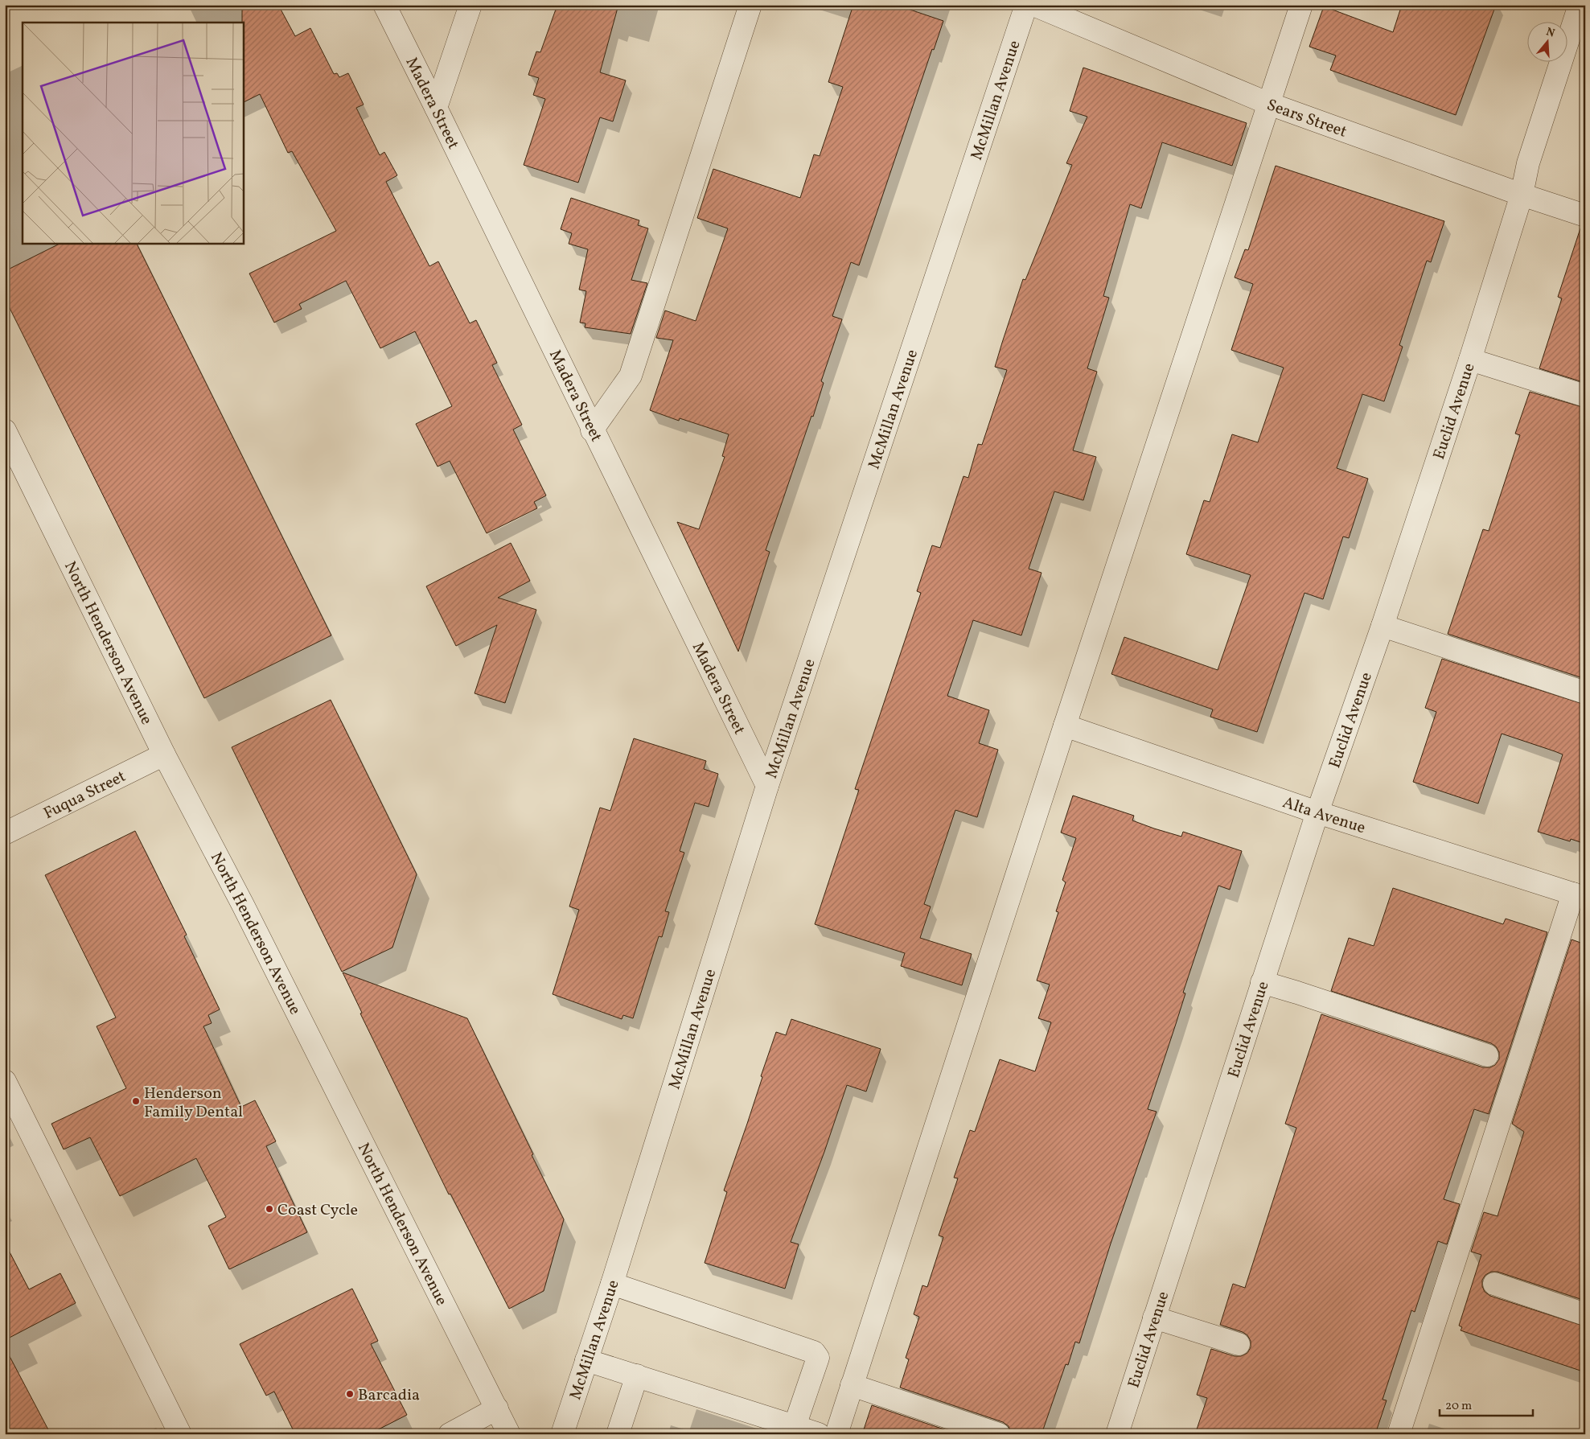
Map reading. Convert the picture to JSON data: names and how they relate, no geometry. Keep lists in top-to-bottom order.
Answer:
{
  "streets": {
    "street": [
      "McMillan Avenue",
      "Madera Street",
      "Sears Street",
      "Euclid Avenue",
      "North Henderson Avenue",
      "Fuqua Street",
      "Alta Avenue"
    ]
  },
  "crossings": [
    ["McMillan Avenue", "Madera Street"],
    ["Sears Street", "Euclid Avenue"],
    ["Euclid Avenue", "Alta Avenue"],
    ["North Henderson Avenue", "Fuqua Street"]
  ],
  "places": ["Henderson Family Dental", "Coast Cycle", "Barcadia"],
  "scale_bar": "20 m",
  "north": "top"
}
